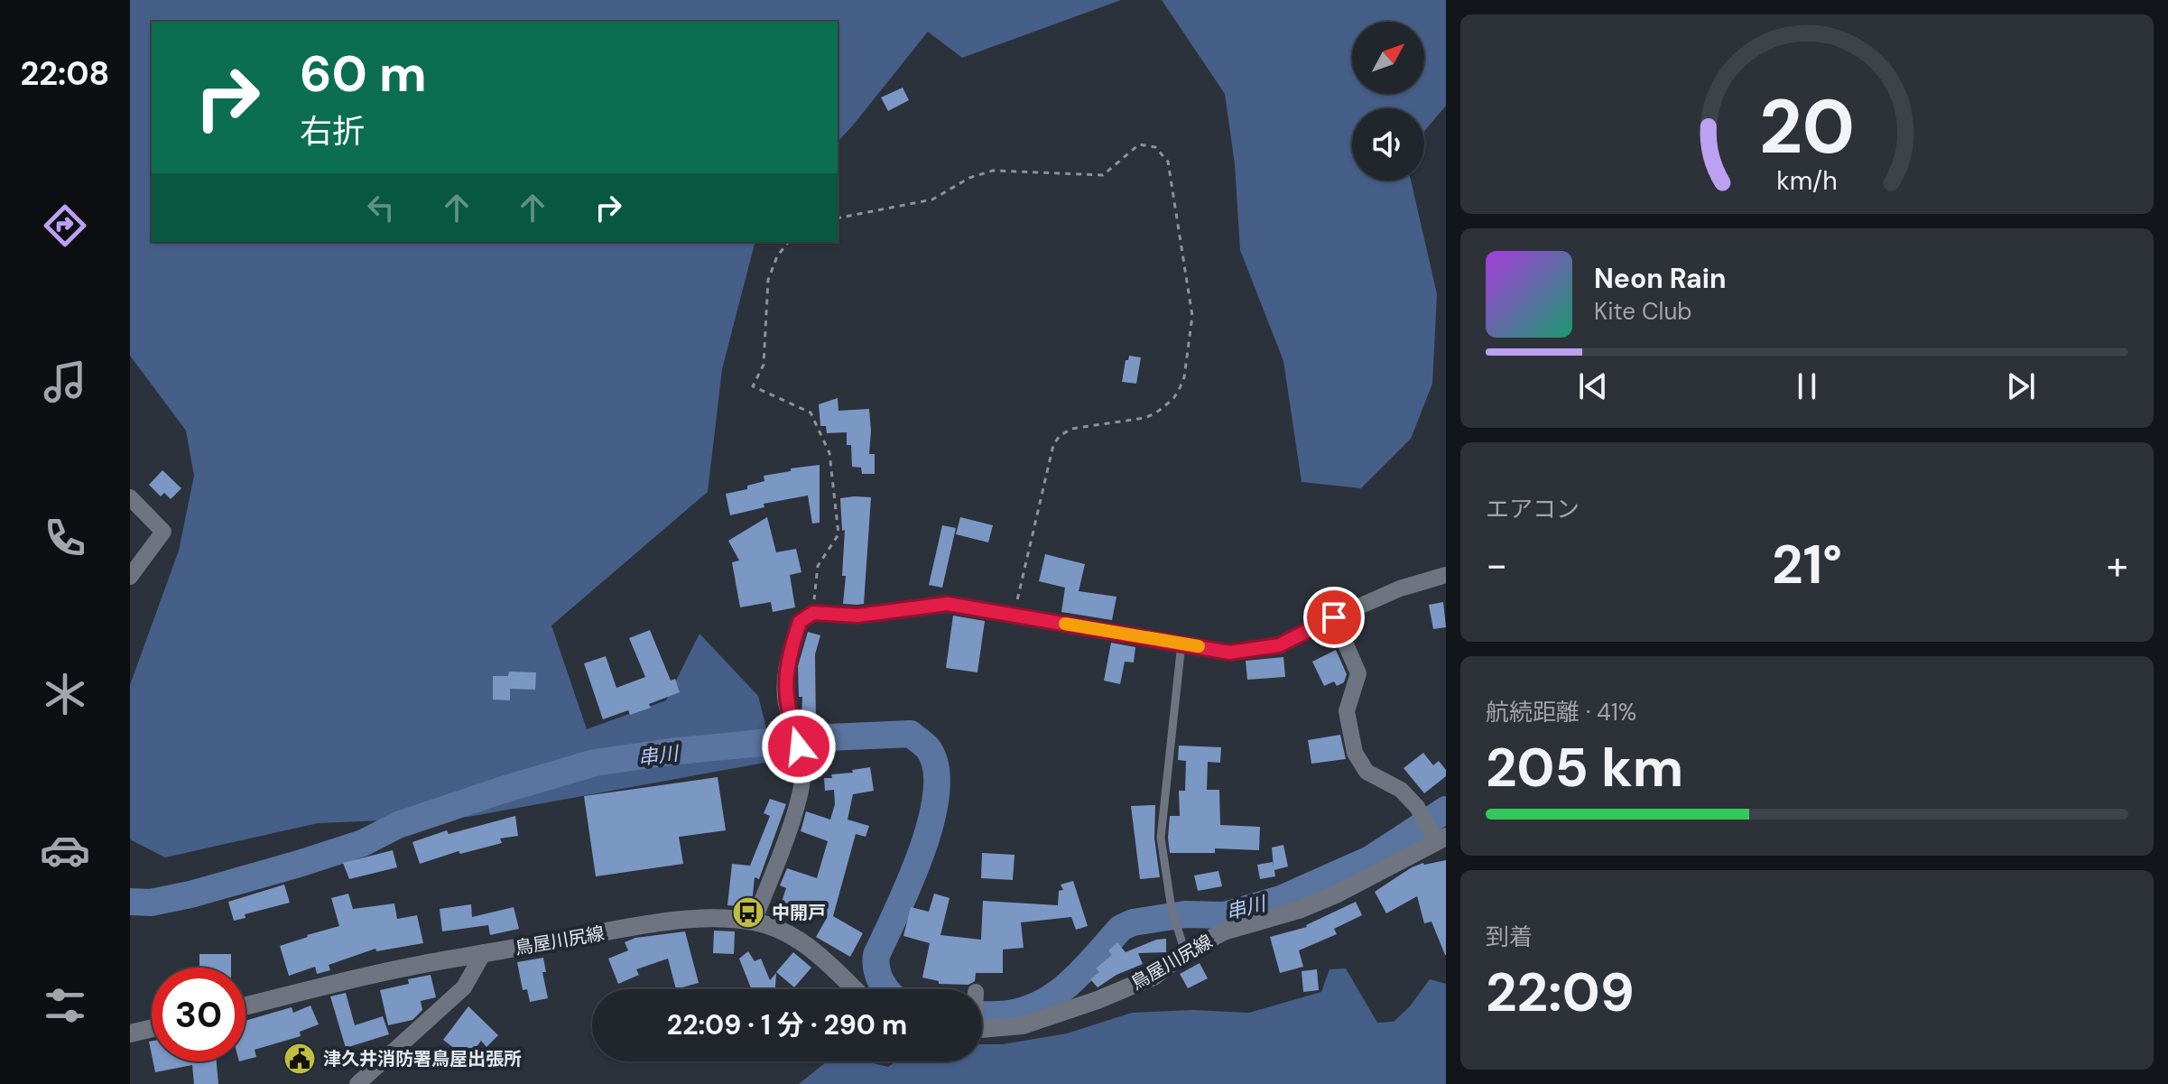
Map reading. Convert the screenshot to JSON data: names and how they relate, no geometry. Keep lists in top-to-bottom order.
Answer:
{
  "streets": {
    "main road": ["鳥屋川尻線"]
  },
  "water": ["串川"],
  "places": {
    "bus stop": ["中開戸"],
    "public building": ["津久井消防署鳥屋出張所"]
  },
  "north": "top right",
  "page": {
    "tabs": "22:08",
    "turn": ["60 m", "右折"],
    "song": ["Neon Rain", "Kite Club"],
    "tile": [
      "エアコン",
      ["航続距離 · 41%", "205 km"],
      ["到着", "22:09"]
    ],
    "heat": ["−", "21°", "+"],
    "limit": "30",
    "trip": "22:09 · 1 分 · 290 m",
    "gauge": ["20", "km/h"]
  }
}
